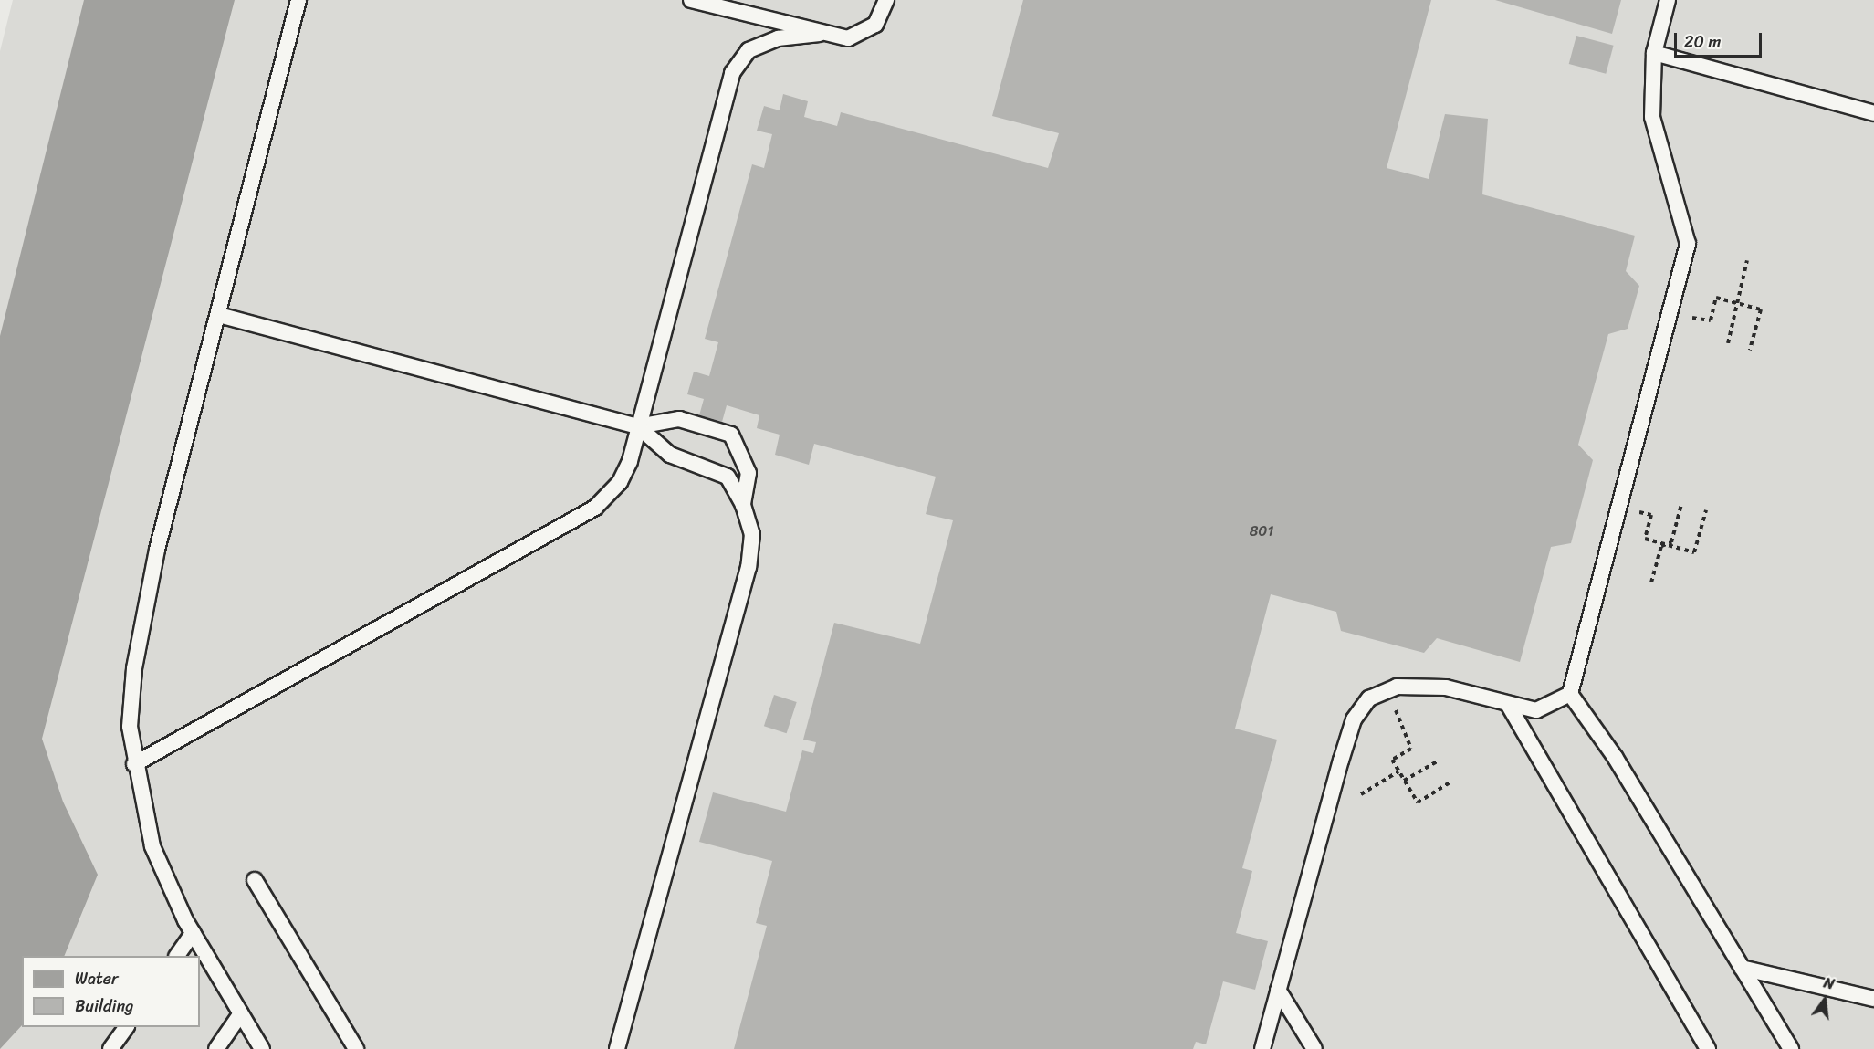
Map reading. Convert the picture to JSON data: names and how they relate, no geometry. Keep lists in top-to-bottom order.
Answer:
{
  "house_numbers": ["801"],
  "legend": ["Water", "Building"],
  "scale_bar": "20 m",
  "north": "top"
}
